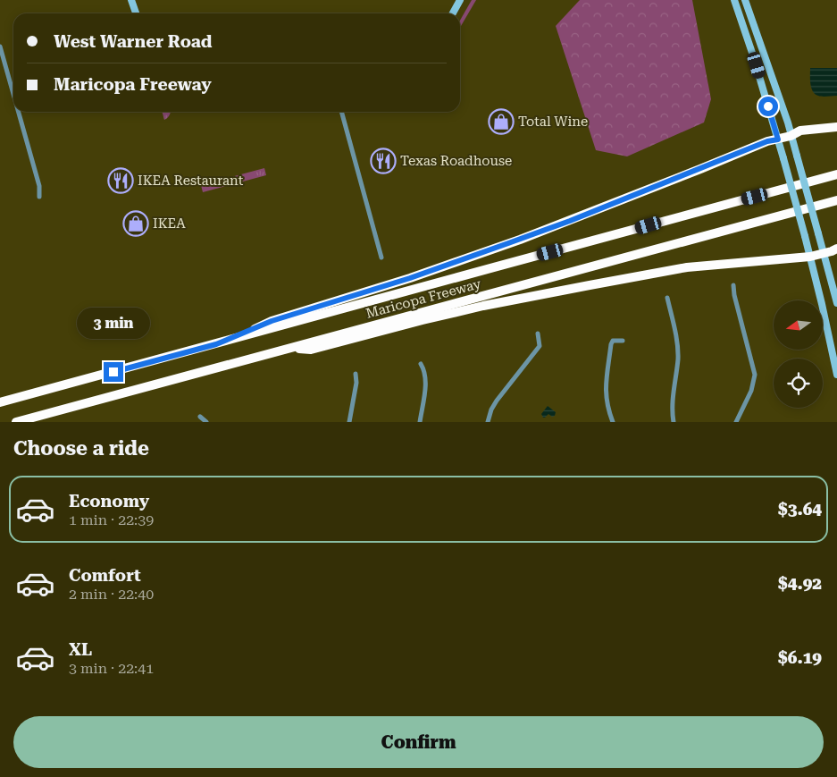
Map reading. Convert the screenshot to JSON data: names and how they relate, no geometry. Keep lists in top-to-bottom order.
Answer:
{
  "streets": {
    "highway": ["Maricopa Freeway"]
  },
  "places": {
    "shop": ["Total Wine", "IKEA"],
    "restaurant": ["Texas Roadhouse", "IKEA Restaurant"]
  },
  "north": "left",
  "page": {
    "banner": ["West Warner Road", "Maricopa Freeway"],
    "bubble": "3 min",
    "heading": "Choose a ride",
    "list": [
      {
        "name": "Economy",
        "note": "1 min · 22:39",
        "value": "$3.64"
      },
      {
        "name": "Comfort",
        "note": "2 min · 22:40",
        "value": "$4.92"
      },
      {
        "name": "XL",
        "note": "3 min · 22:41",
        "value": "$6.19"
      }
    ],
    "buttons": "Confirm"
  }
}
